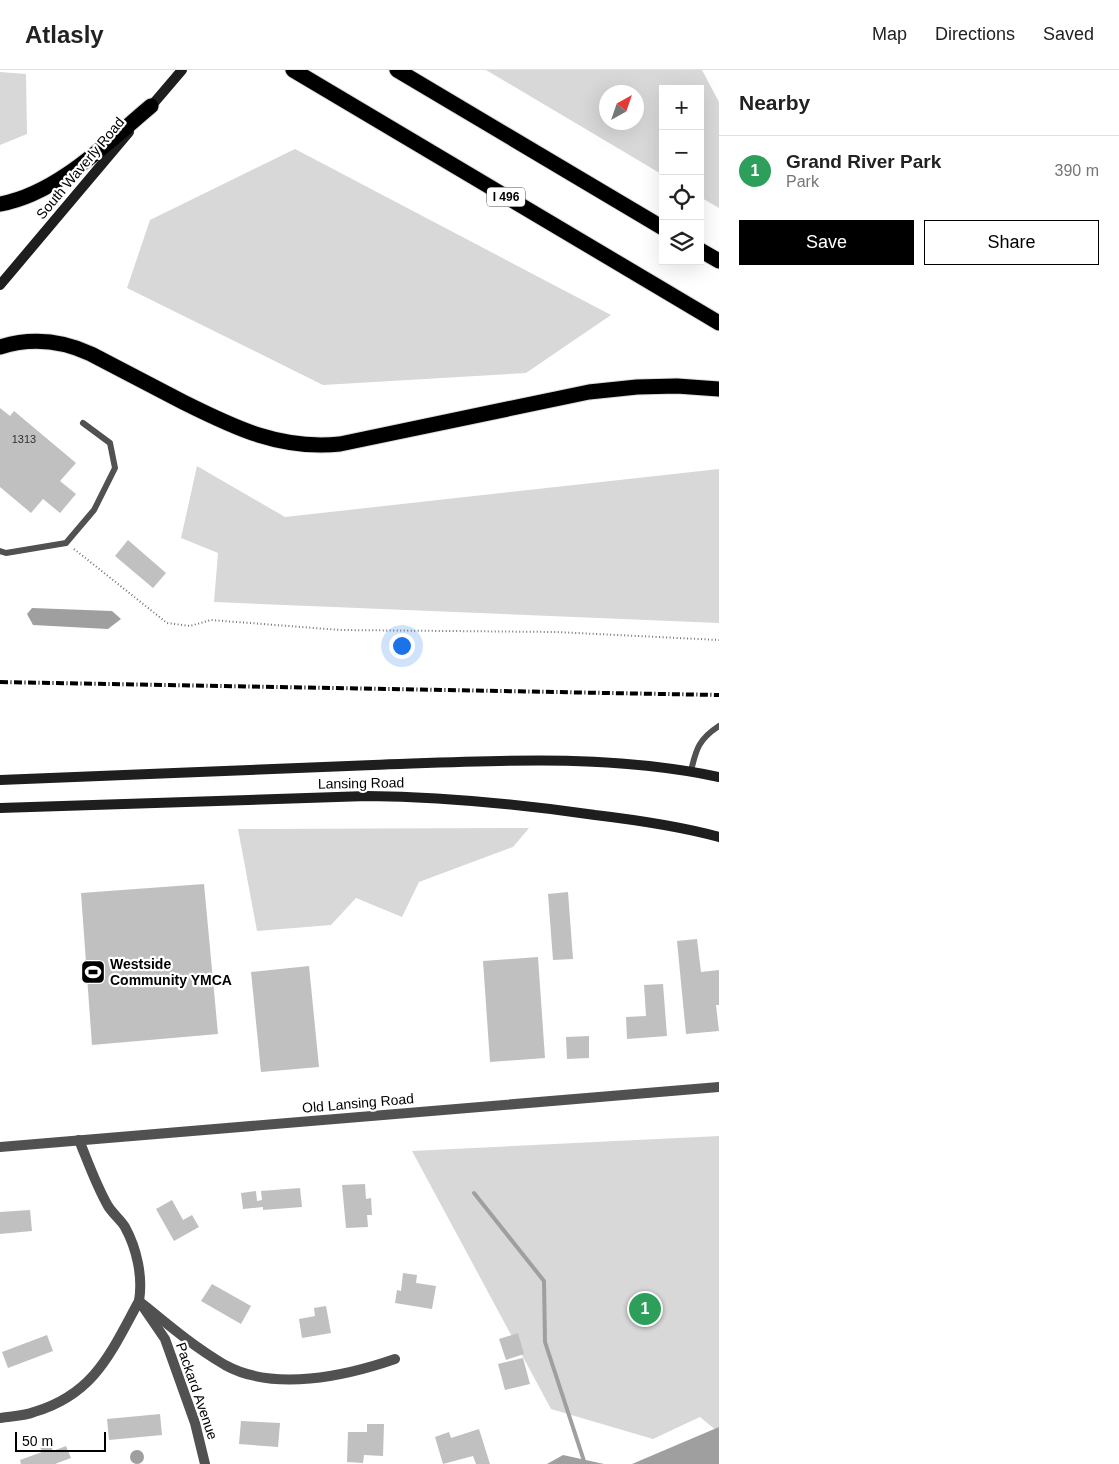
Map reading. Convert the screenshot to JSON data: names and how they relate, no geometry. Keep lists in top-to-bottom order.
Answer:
{
  "streets": {
    "highway": ["I 496"],
    "main road": ["South Waverly Road", "Lansing Road"],
    "street": ["Old Lansing Road", "Packard Avenue"]
  },
  "places": {
    "sports": ["Westside Community YMCA"]
  },
  "house_numbers": ["1313"],
  "scale_bar": "50 m",
  "north": "top right",
  "page": {
    "header": "Atlasly",
    "nav": ["Map", "Directions", "Saved"],
    "heading": "Nearby",
    "map_buttons": ["+", "−"],
    "list": [
      {
        "mark": "1",
        "name": "Grand River Park",
        "note": "Park",
        "value": "390 m"
      }
    ],
    "buttons": ["Save", "Share"],
    "pins": "1",
    "scale": "50 m"
  }
}
